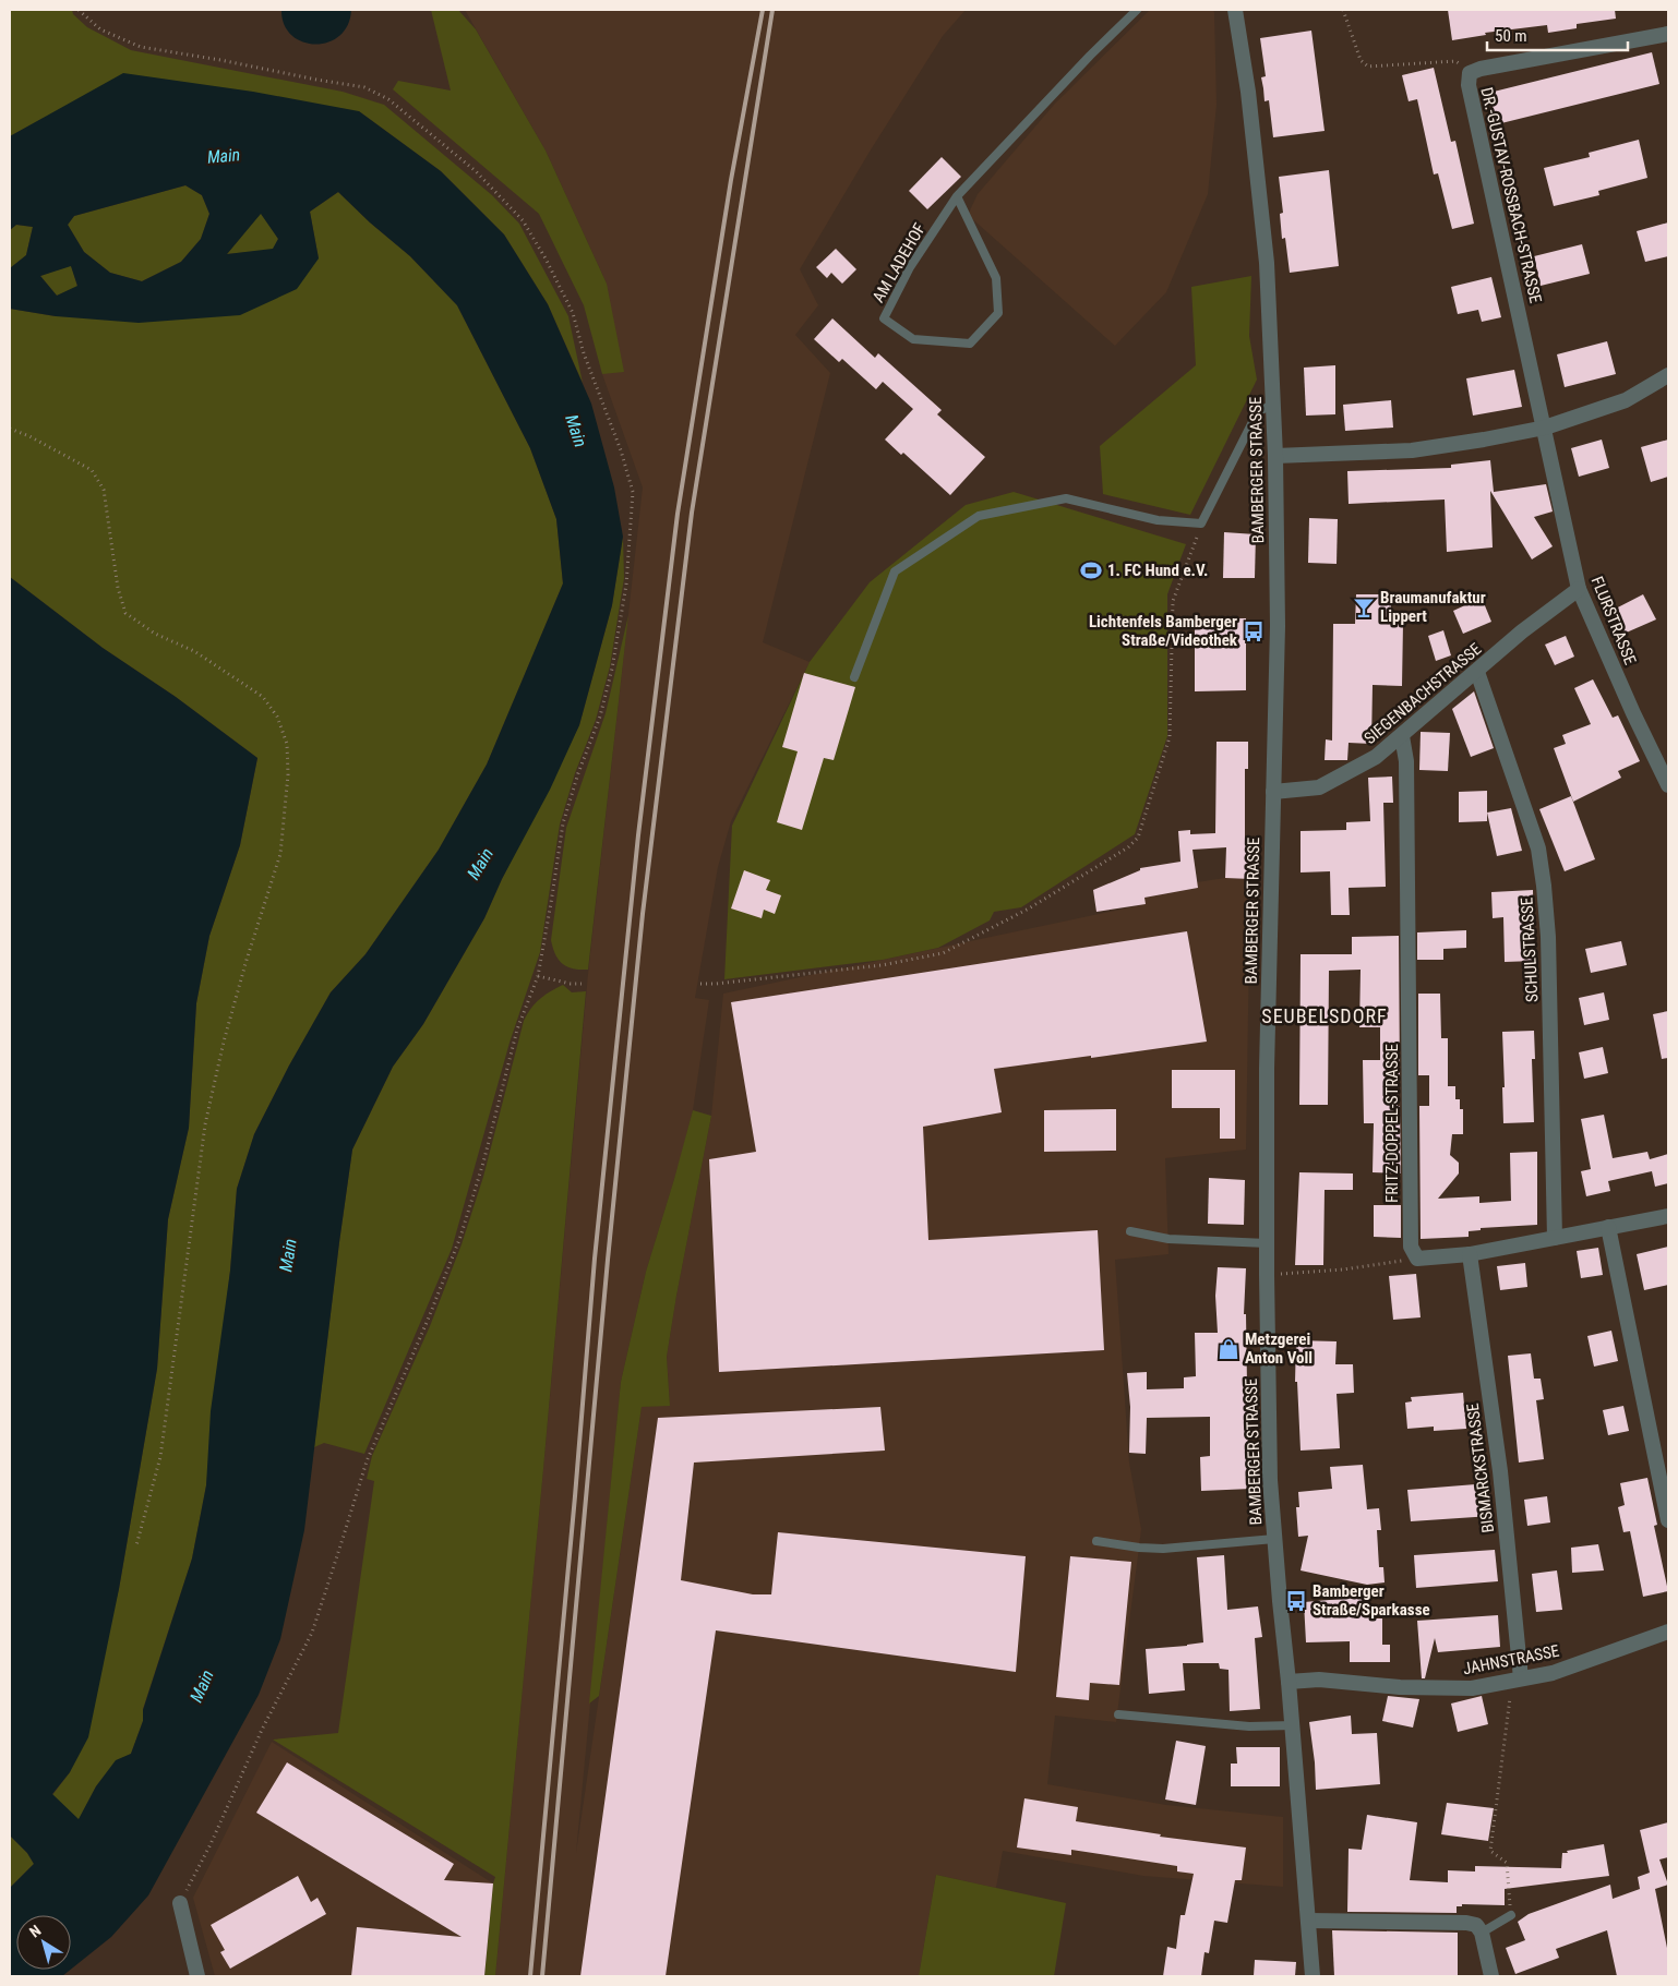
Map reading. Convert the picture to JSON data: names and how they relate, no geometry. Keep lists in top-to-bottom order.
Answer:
{
  "streets": {
    "street": [
      "DR.-GUSTAV-ROSSBACH-STRASSE",
      "BAMBERGER STRASSE",
      "FLURSTRASSE",
      "SIEGENBACHSTRASSE",
      "SCHULSTRASSE",
      "FRITZ-DOPPEL-STRASSE",
      "BISMARCKSTRASSE",
      "JAHNSTRASSE"
    ],
    "lane": ["AM LADEHOF"]
  },
  "crossings": [
    ["DR.-GUSTAV-ROSSBACH-STRASSE", "FLURSTRASSE"],
    ["BAMBERGER STRASSE", "SIEGENBACHSTRASSE"],
    ["BAMBERGER STRASSE", "JAHNSTRASSE"],
    ["FLURSTRASSE", "SIEGENBACHSTRASSE"],
    ["SIEGENBACHSTRASSE", "SCHULSTRASSE"],
    ["SIEGENBACHSTRASSE", "FRITZ-DOPPEL-STRASSE"],
    ["BISMARCKSTRASSE", "JAHNSTRASSE"]
  ],
  "districts": ["SEUBELSDORF"],
  "water": ["Main"],
  "places": {
    "sports": ["1. FC Hund e.V."],
    "bar": ["Braumanufaktur Lippert"],
    "bus stop": ["Lichtenfels Bamberger Straße/Videothek", "Bamberger Straße/Sparkasse"],
    "shop": ["Metzgerei Anton Voll"]
  },
  "scale_bar": "50 m",
  "north": "top left"
}
